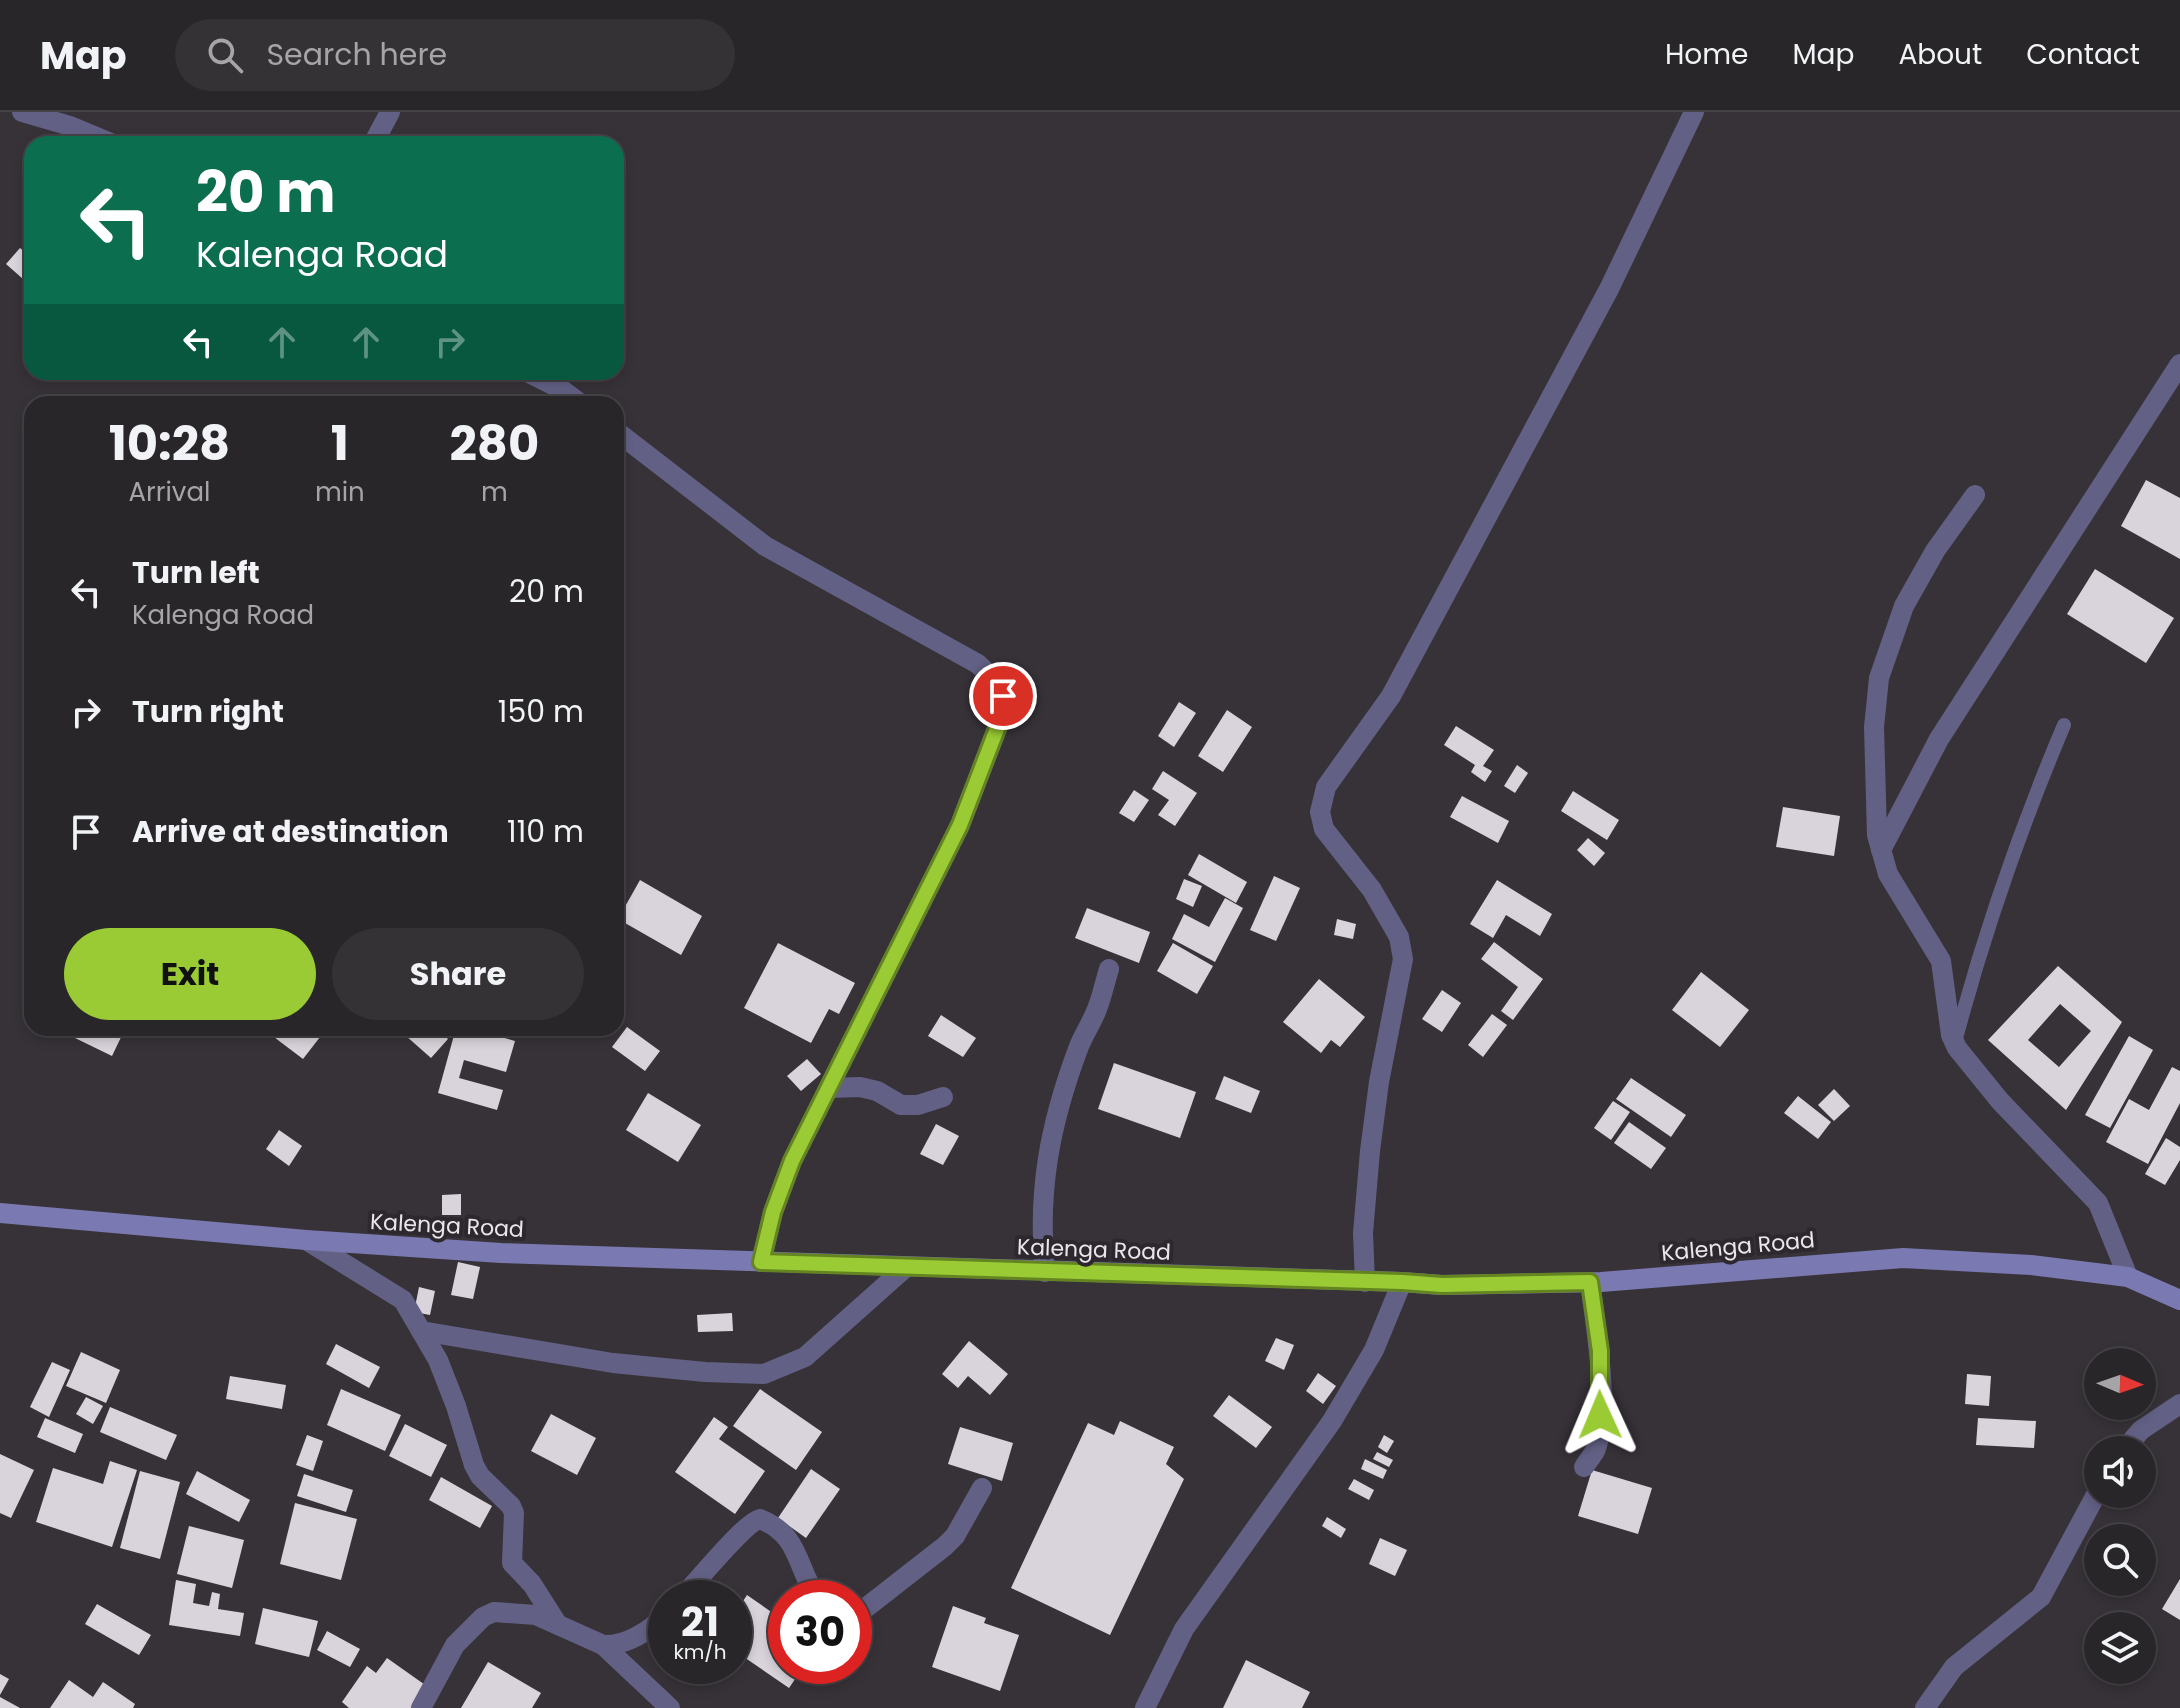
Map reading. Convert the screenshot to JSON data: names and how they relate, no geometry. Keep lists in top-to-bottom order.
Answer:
{
  "streets": {
    "main road": ["Kalenga Road"]
  },
  "north": "right",
  "page": {
    "header": "Map",
    "search": "Search here",
    "nav": [
      "Home",
      "Map",
      "About",
      "Contact"
    ],
    "turn": ["20 m", "Kalenga Road"],
    "eta": [
      "10:28",
      "Arrival",
      "1",
      "min",
      "280",
      "m"
    ],
    "list": [
      {
        "name": "Turn left",
        "note": "Kalenga Road",
        "value": "20 m"
      },
      {
        "name": "Turn right",
        "value": "150 m"
      },
      {
        "name": "Arrive at destination",
        "value": "110 m"
      }
    ],
    "buttons": ["Exit", "Share"],
    "speed": "21 km/h",
    "limit": "30"
  }
}
